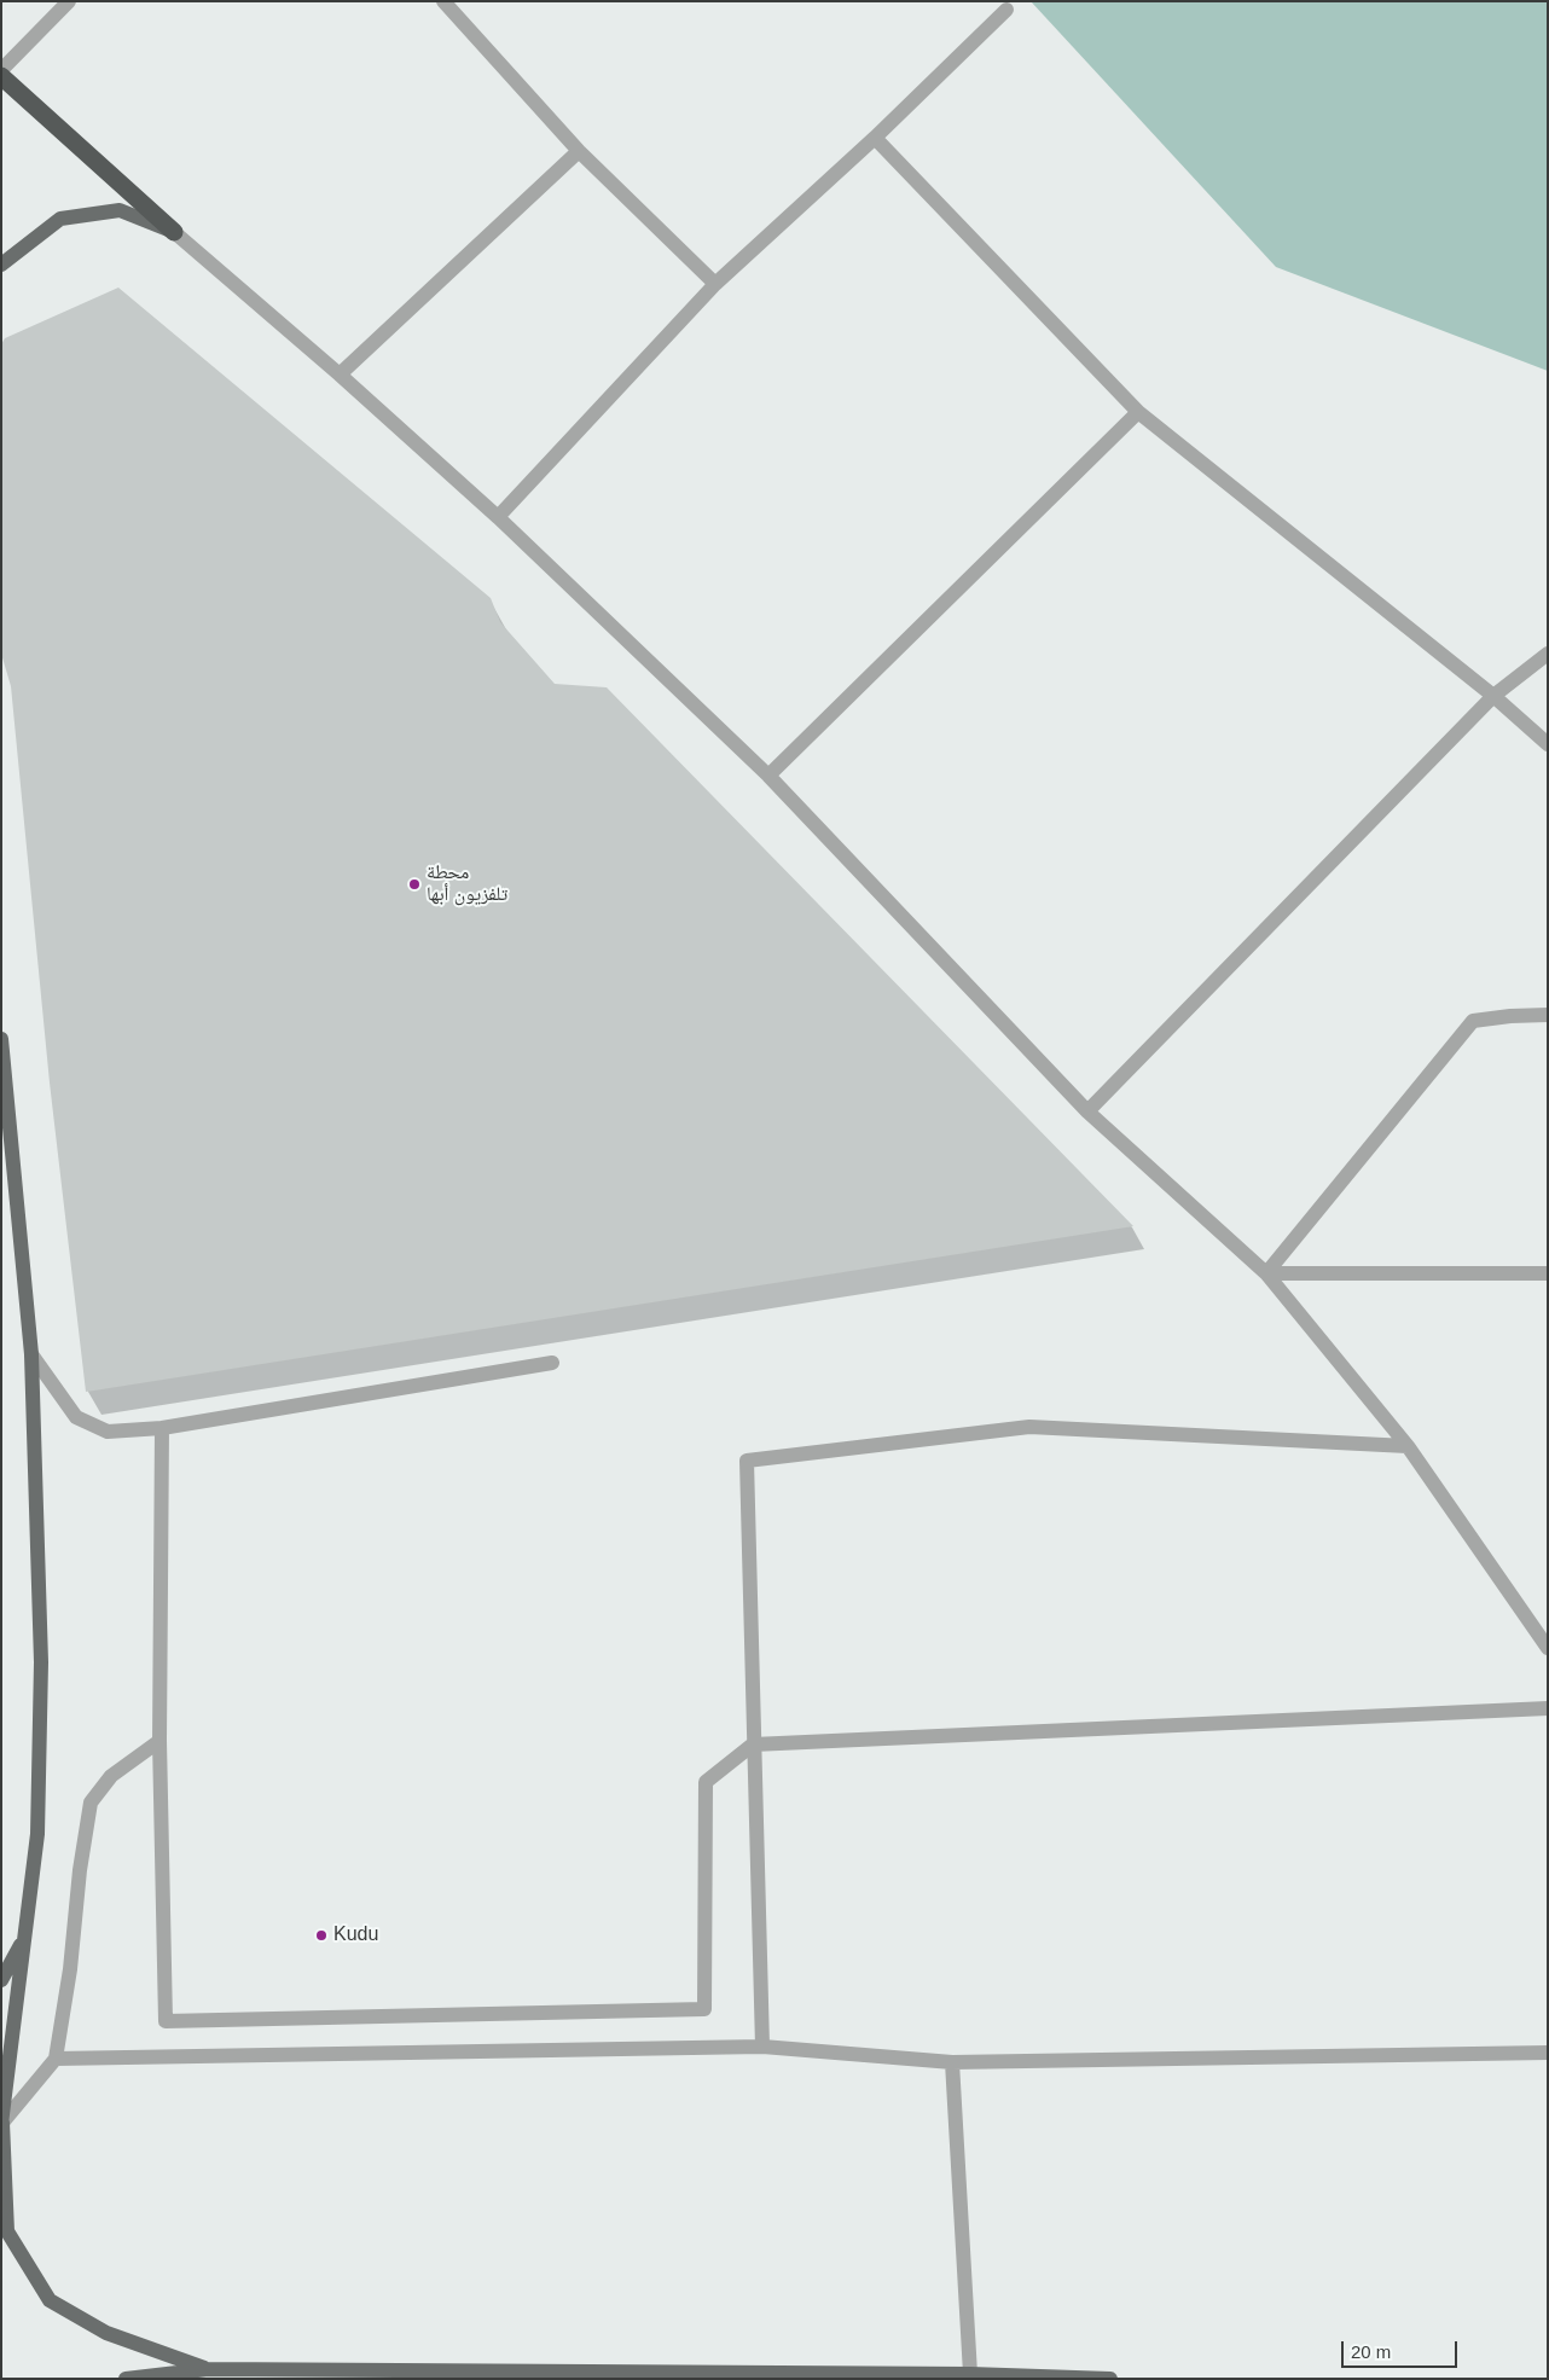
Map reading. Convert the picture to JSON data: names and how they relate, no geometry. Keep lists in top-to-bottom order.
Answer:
{
  "places": ["محطة تلفزيون أبها", "Kudu"],
  "scale_bar": "20 m"
}
